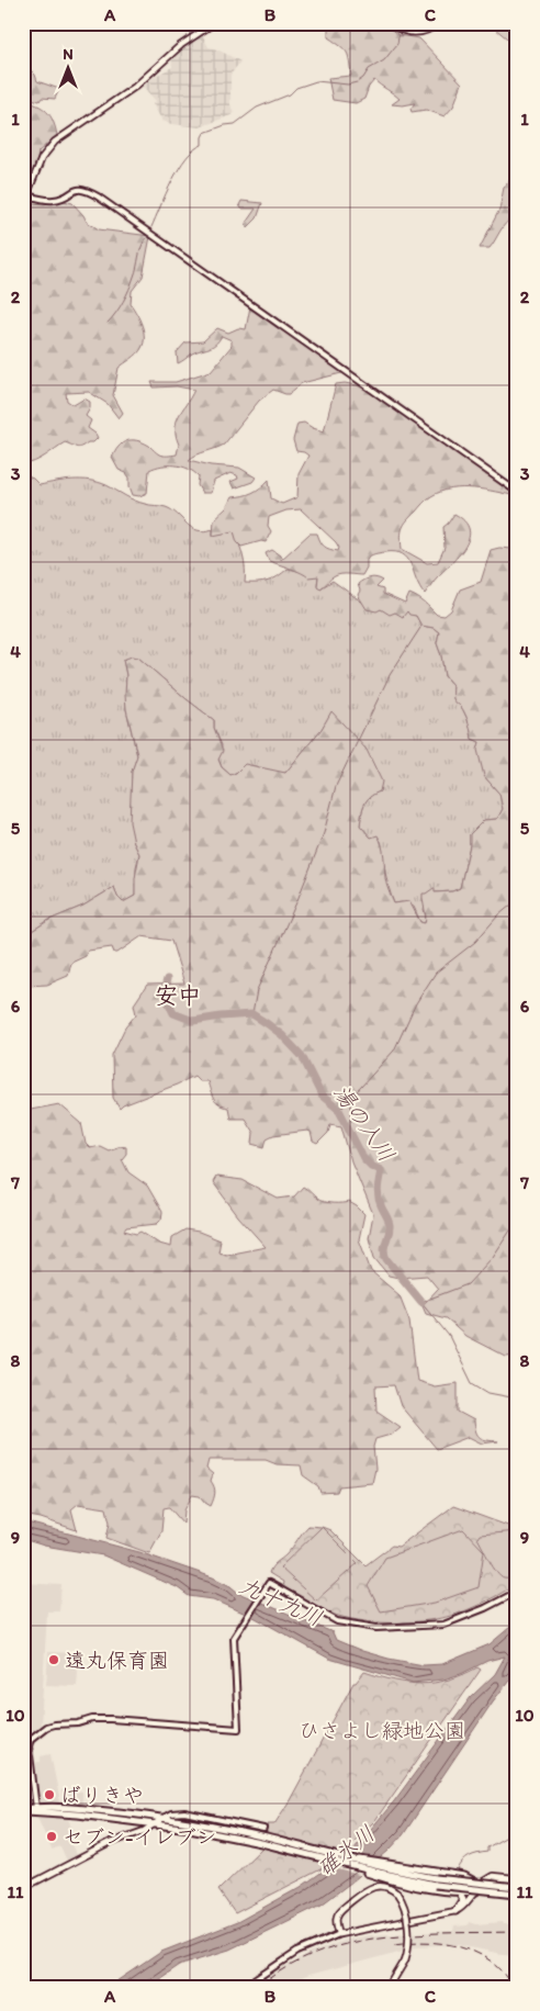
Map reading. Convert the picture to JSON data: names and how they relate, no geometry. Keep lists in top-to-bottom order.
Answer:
{
  "districts": ["安中"],
  "water": ["湯の入川", "九十九川", "碓氷川"],
  "parks": ["ひさよし緑地公園"],
  "places": ["遠丸保育園", "ばりきや", "セブン-イレブン"],
  "north": "top",
  "grid": {
    "columns": ["A", "B", "C"],
    "rows": [
      "1",
      "2",
      "3",
      "4",
      "5",
      "6",
      "7",
      "8",
      "9",
      "10",
      "11"
    ]
  }
}
